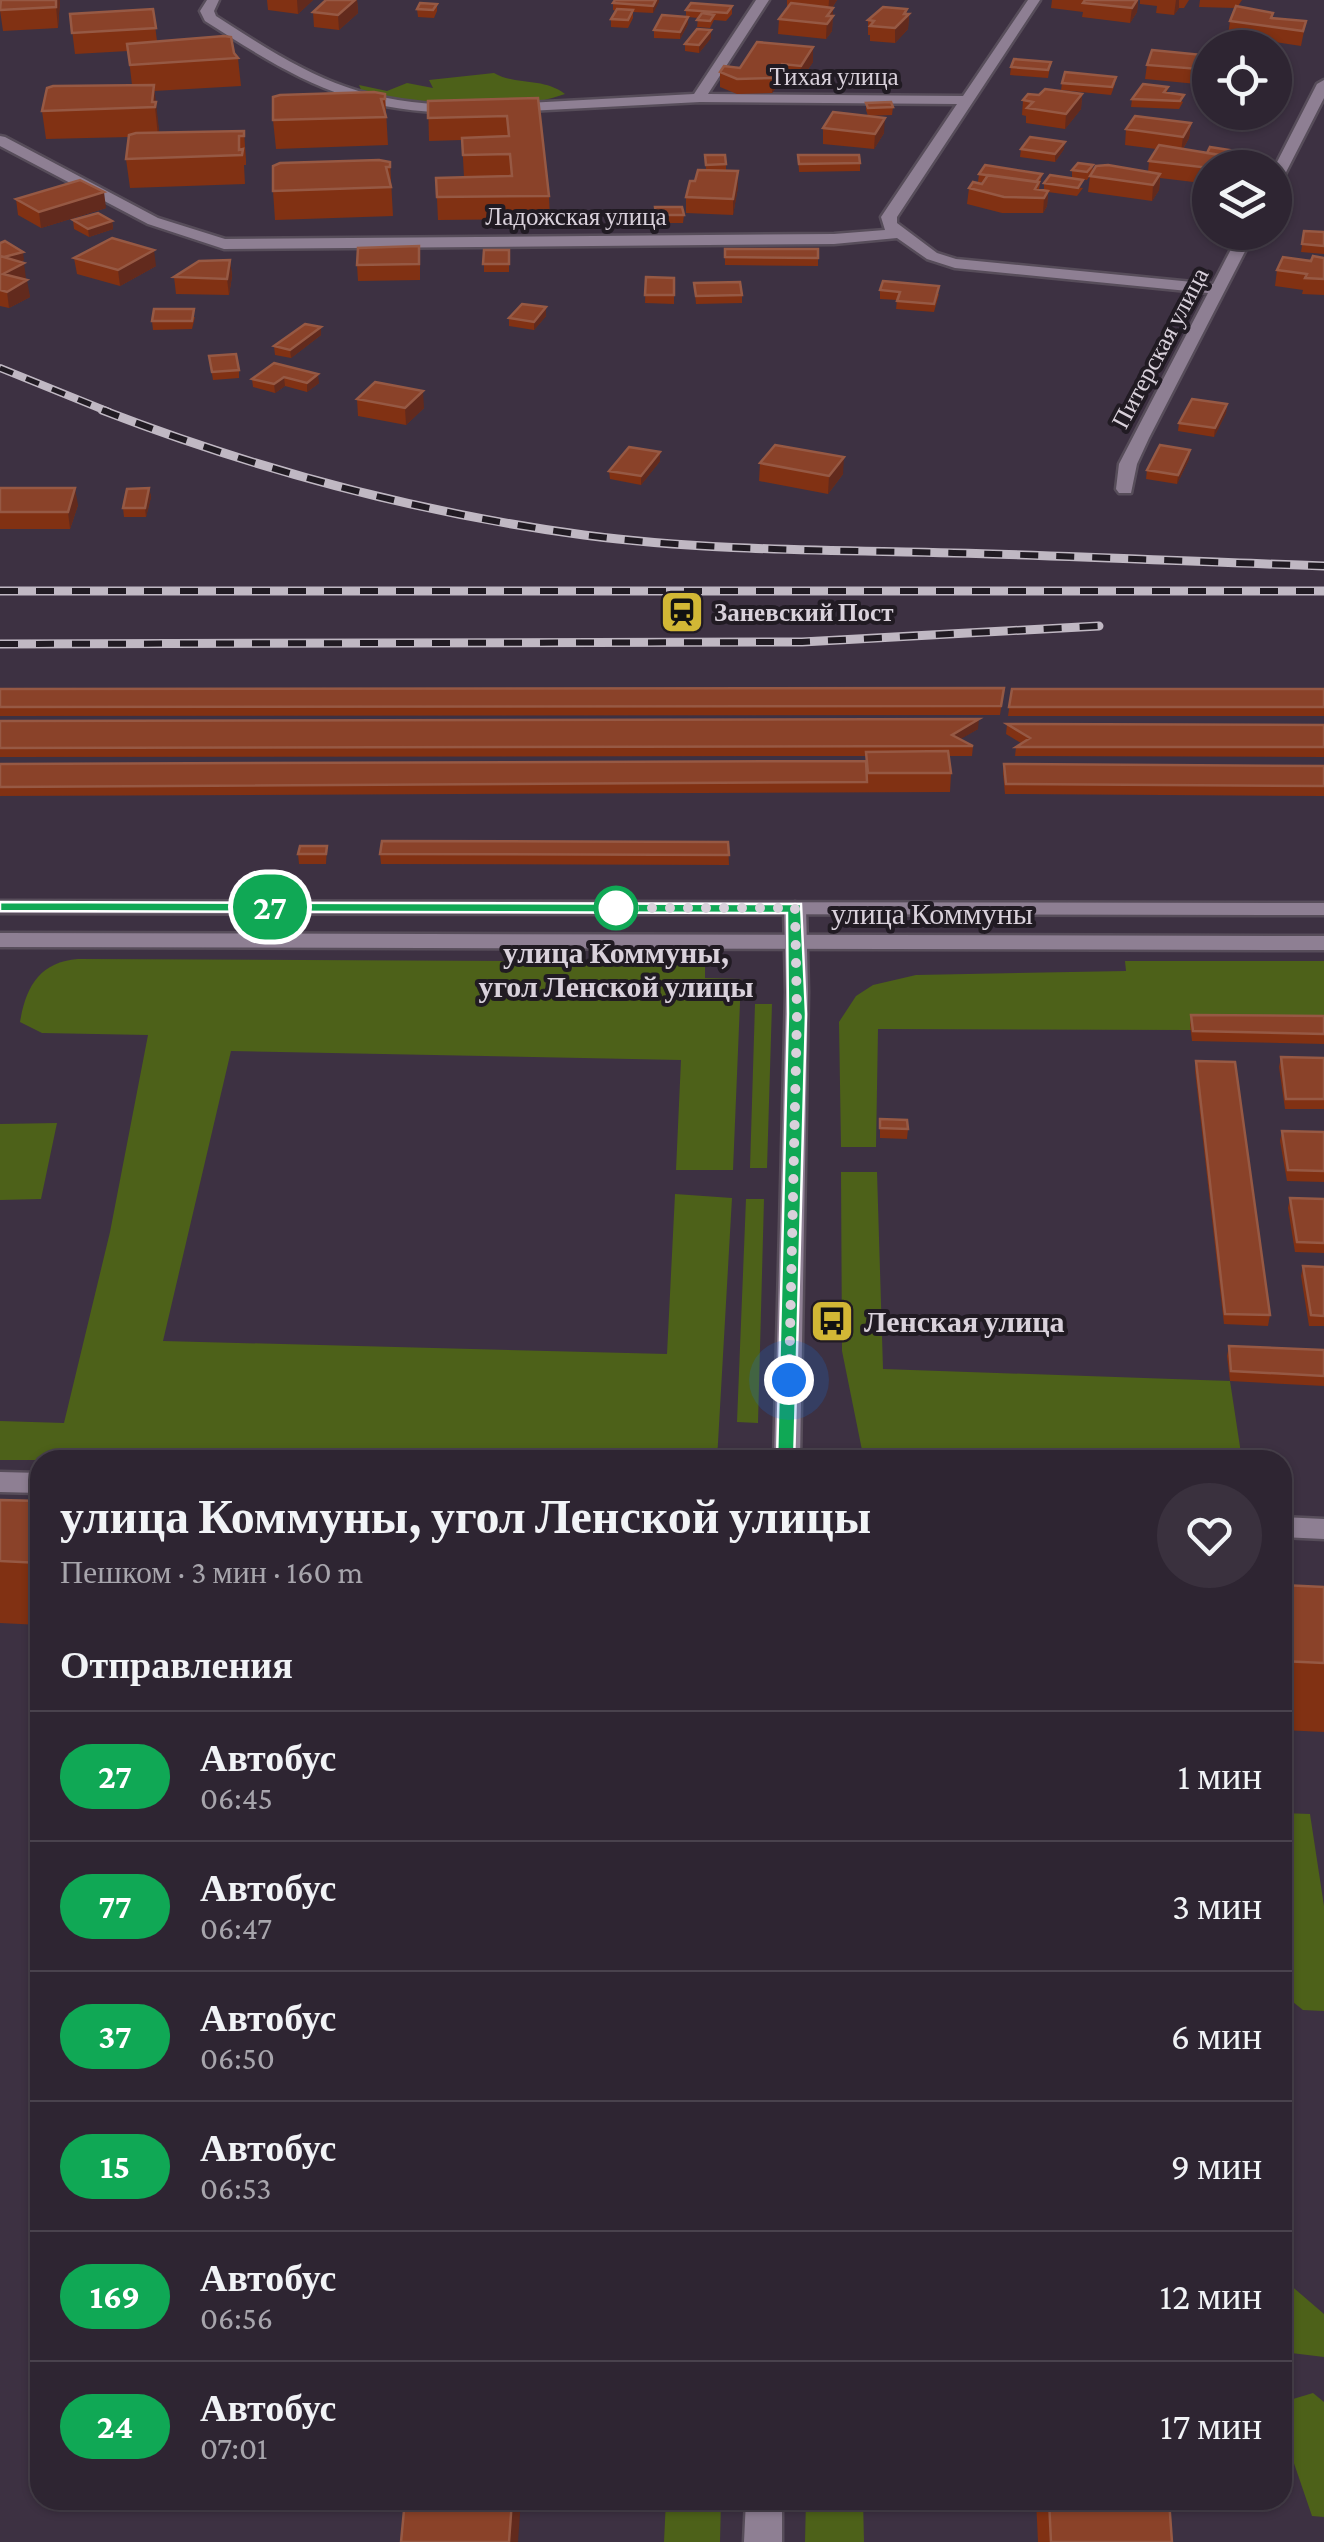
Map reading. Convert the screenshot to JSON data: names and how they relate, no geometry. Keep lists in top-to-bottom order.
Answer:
{
  "streets": {
    "street": [
      "Тихая улица",
      "Ладожская улица",
      "Питерская улица",
      "улица Коммуны"
    ]
  },
  "places": {
    "station": ["Заневский Пост"],
    "other": ["улица Коммуны, угол Ленской улицы"],
    "bus stop": ["Ленская улица"]
  },
  "lines": ["bus line 27"],
  "page": {
    "on_map": "27",
    "heading": [
      ["улица Коммуны, угол Ленской улицы", "Пешком · 3 мин · 160 m"],
      "Отправления"
    ],
    "list": [
      {
        "mark": "27",
        "name": "Автобус",
        "note": "06:45",
        "value": "1 мин"
      },
      {
        "mark": "77",
        "name": "Автобус",
        "note": "06:47",
        "value": "3 мин"
      },
      {
        "mark": "37",
        "name": "Автобус",
        "note": "06:50",
        "value": "6 мин"
      },
      {
        "mark": "15",
        "name": "Автобус",
        "note": "06:53",
        "value": "9 мин"
      },
      {
        "mark": "169",
        "name": "Автобус",
        "note": "06:56",
        "value": "12 мин"
      },
      {
        "mark": "24",
        "name": "Автобус",
        "note": "07:01",
        "value": "17 мин"
      }
    ]
  }
}
